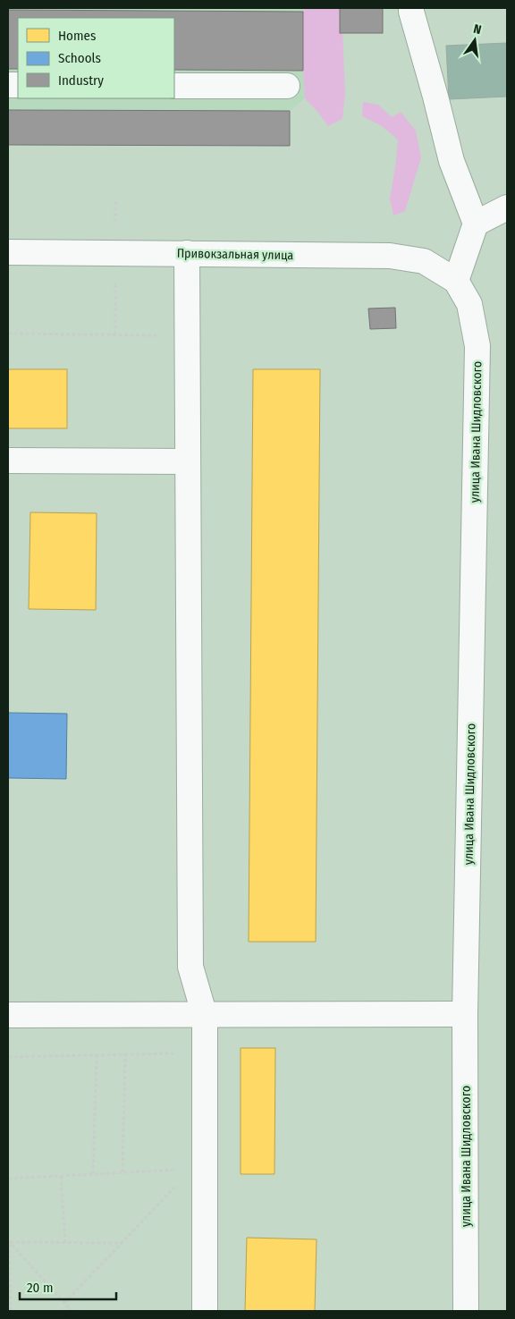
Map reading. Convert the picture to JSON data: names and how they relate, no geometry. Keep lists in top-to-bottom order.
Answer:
{
  "streets": {
    "street": ["Привокзальная улица", "улица Ивана Шидловского"]
  },
  "crossings": [
    ["Привокзальная улица", "улица Ивана Шидловского"]
  ],
  "legend": ["Homes", "Schools", "Industry"],
  "scale_bar": "20 m",
  "north": "top"
}
